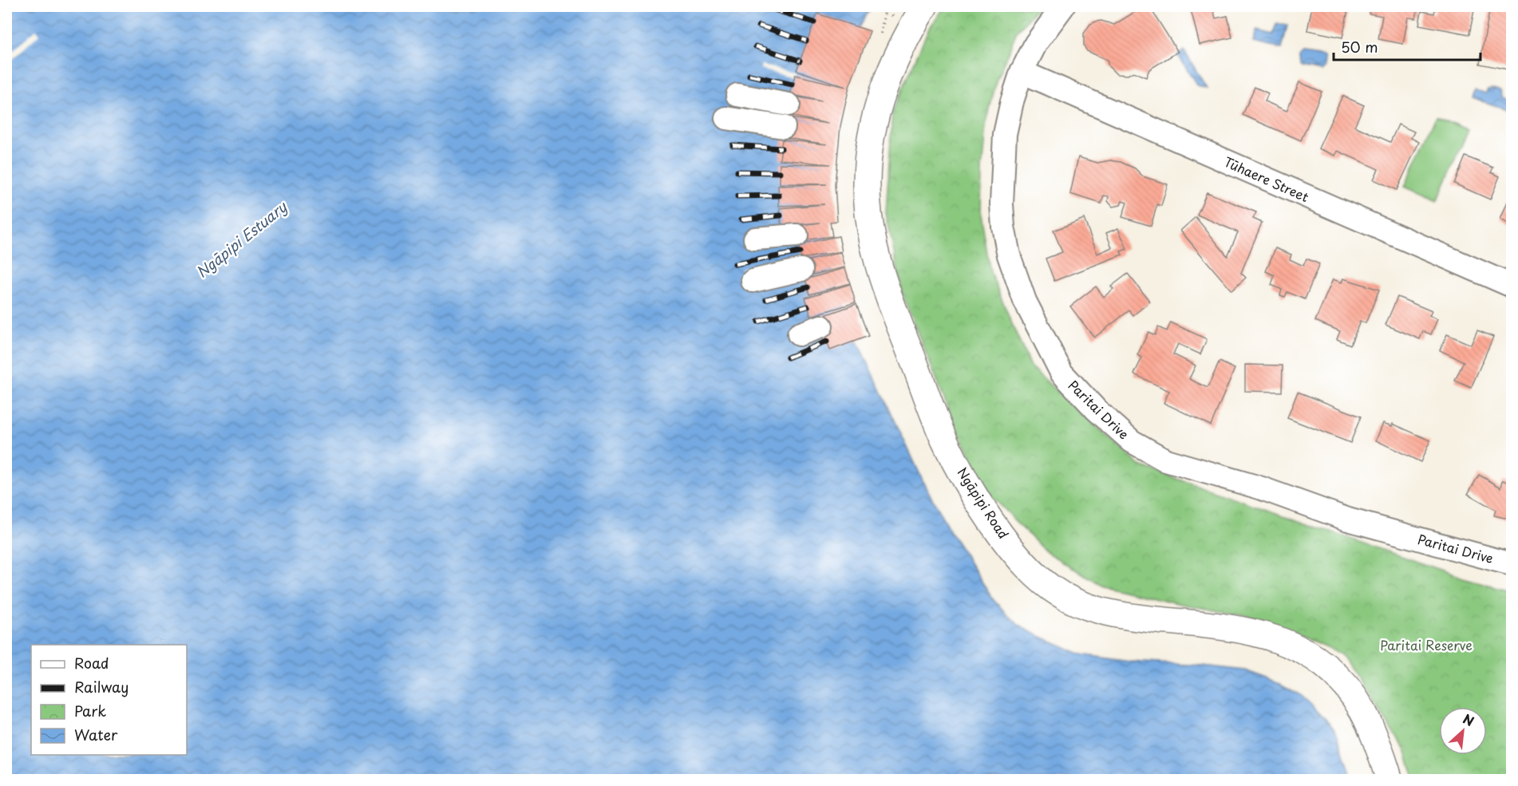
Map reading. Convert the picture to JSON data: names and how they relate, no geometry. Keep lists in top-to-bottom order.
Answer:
{
  "streets": {
    "main road": ["Ngāpipi Road"],
    "street": ["Tūhaere Street", "Paritai Drive"]
  },
  "crossings": [
    ["Tūhaere Street", "Paritai Drive"]
  ],
  "water": ["Ngāpipi Estuary"],
  "parks": ["Paritai Reserve"],
  "legend": [
    "Road",
    "Railway",
    "Park",
    "Water"
  ],
  "scale_bar": "50 m",
  "north": "top right"
}
